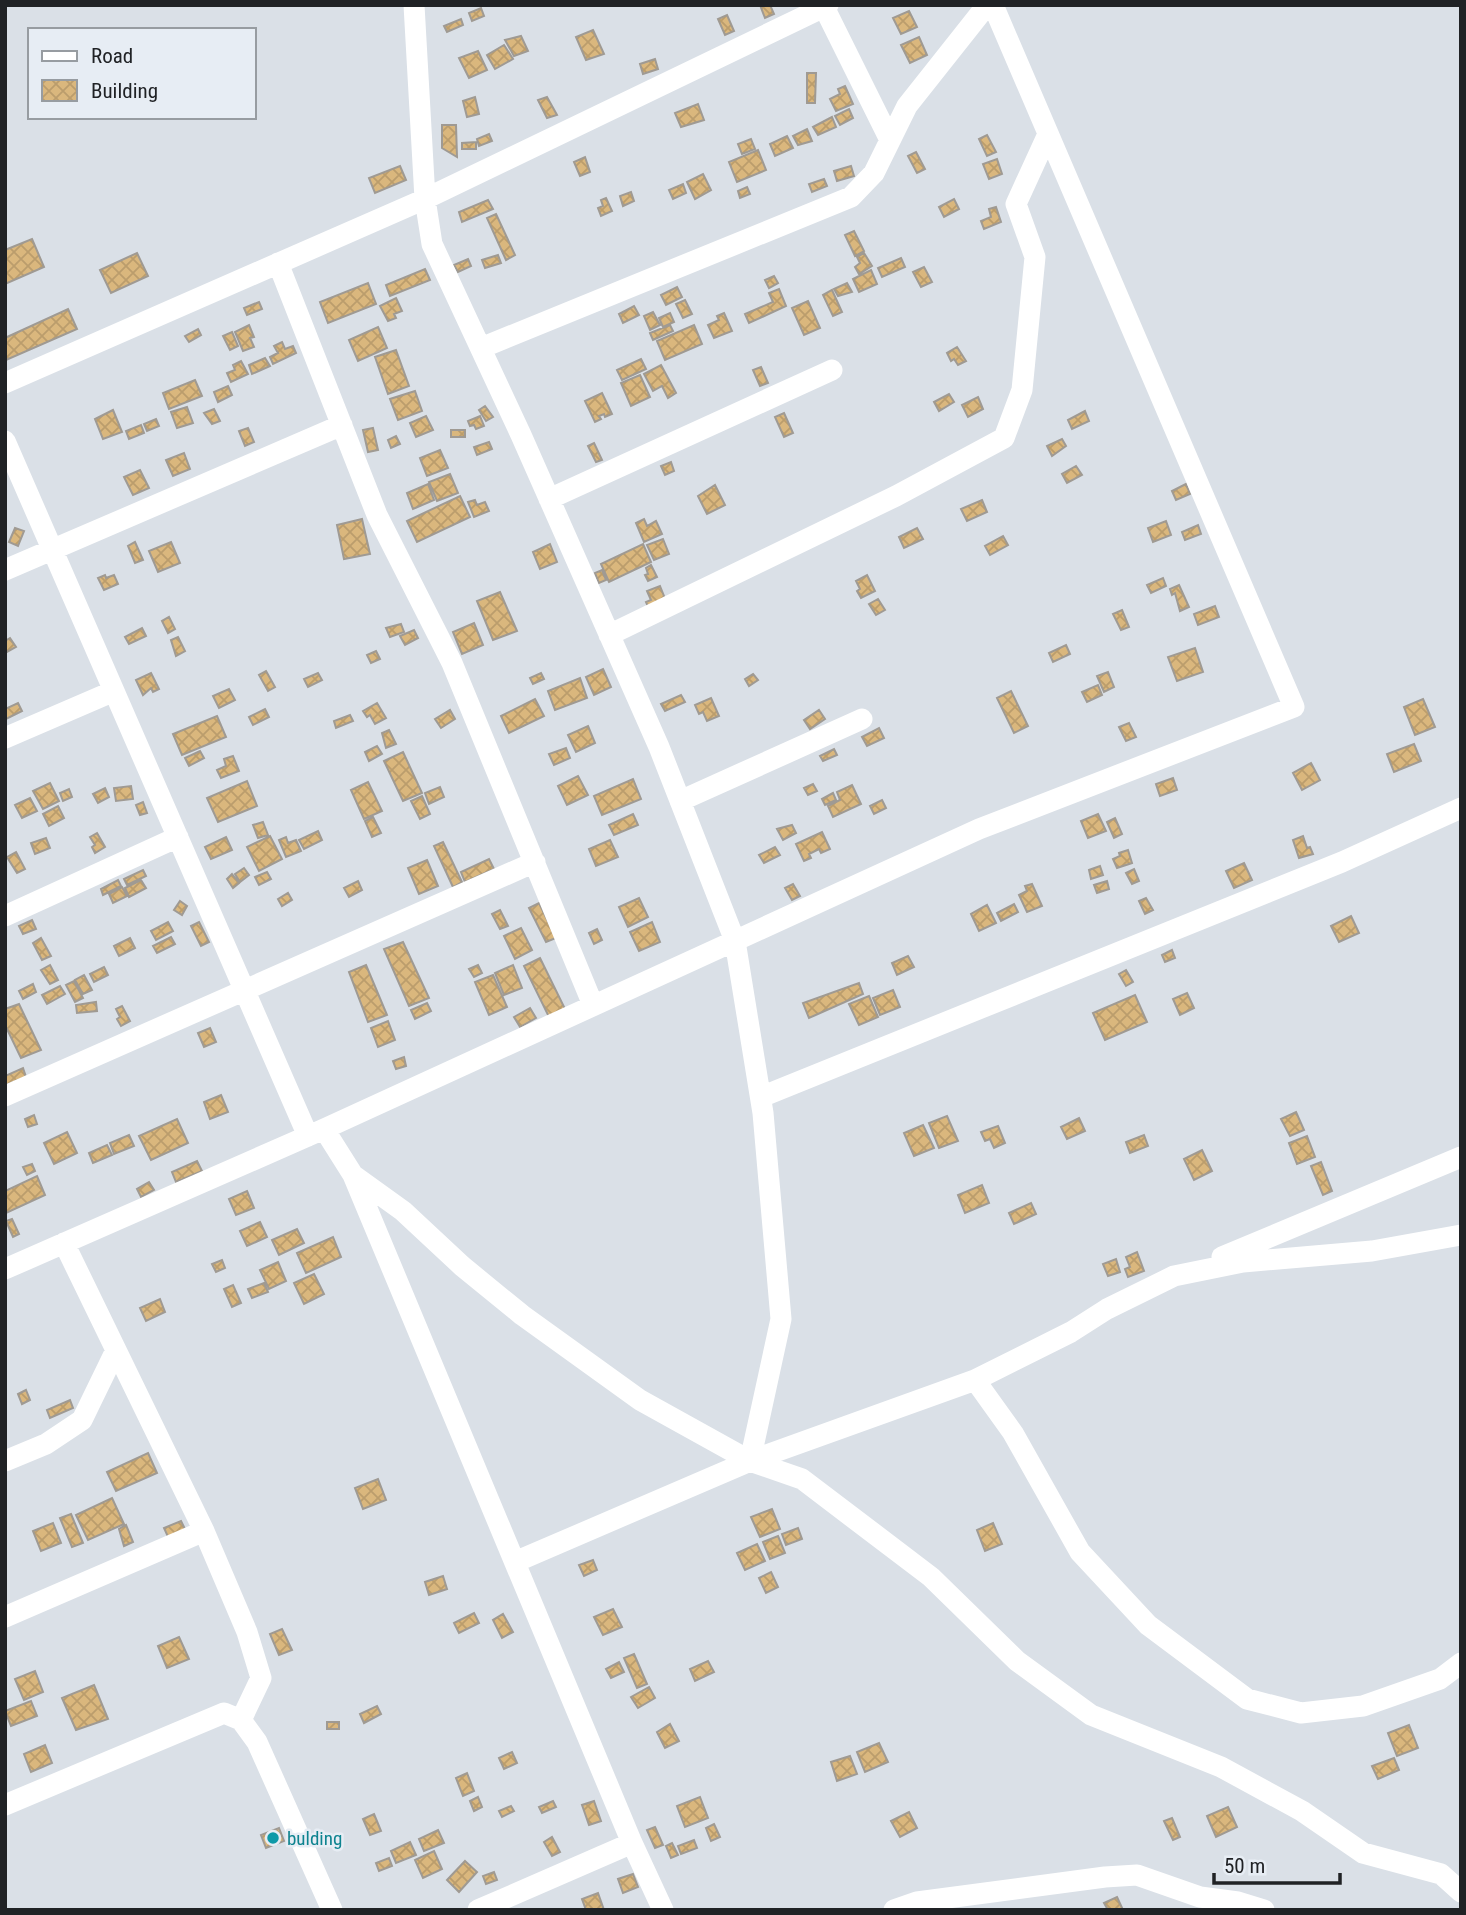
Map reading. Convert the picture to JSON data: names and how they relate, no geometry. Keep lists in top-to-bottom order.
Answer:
{
  "places": ["bulding"],
  "legend": ["Road", "Building"],
  "scale_bar": "50 m"
}
